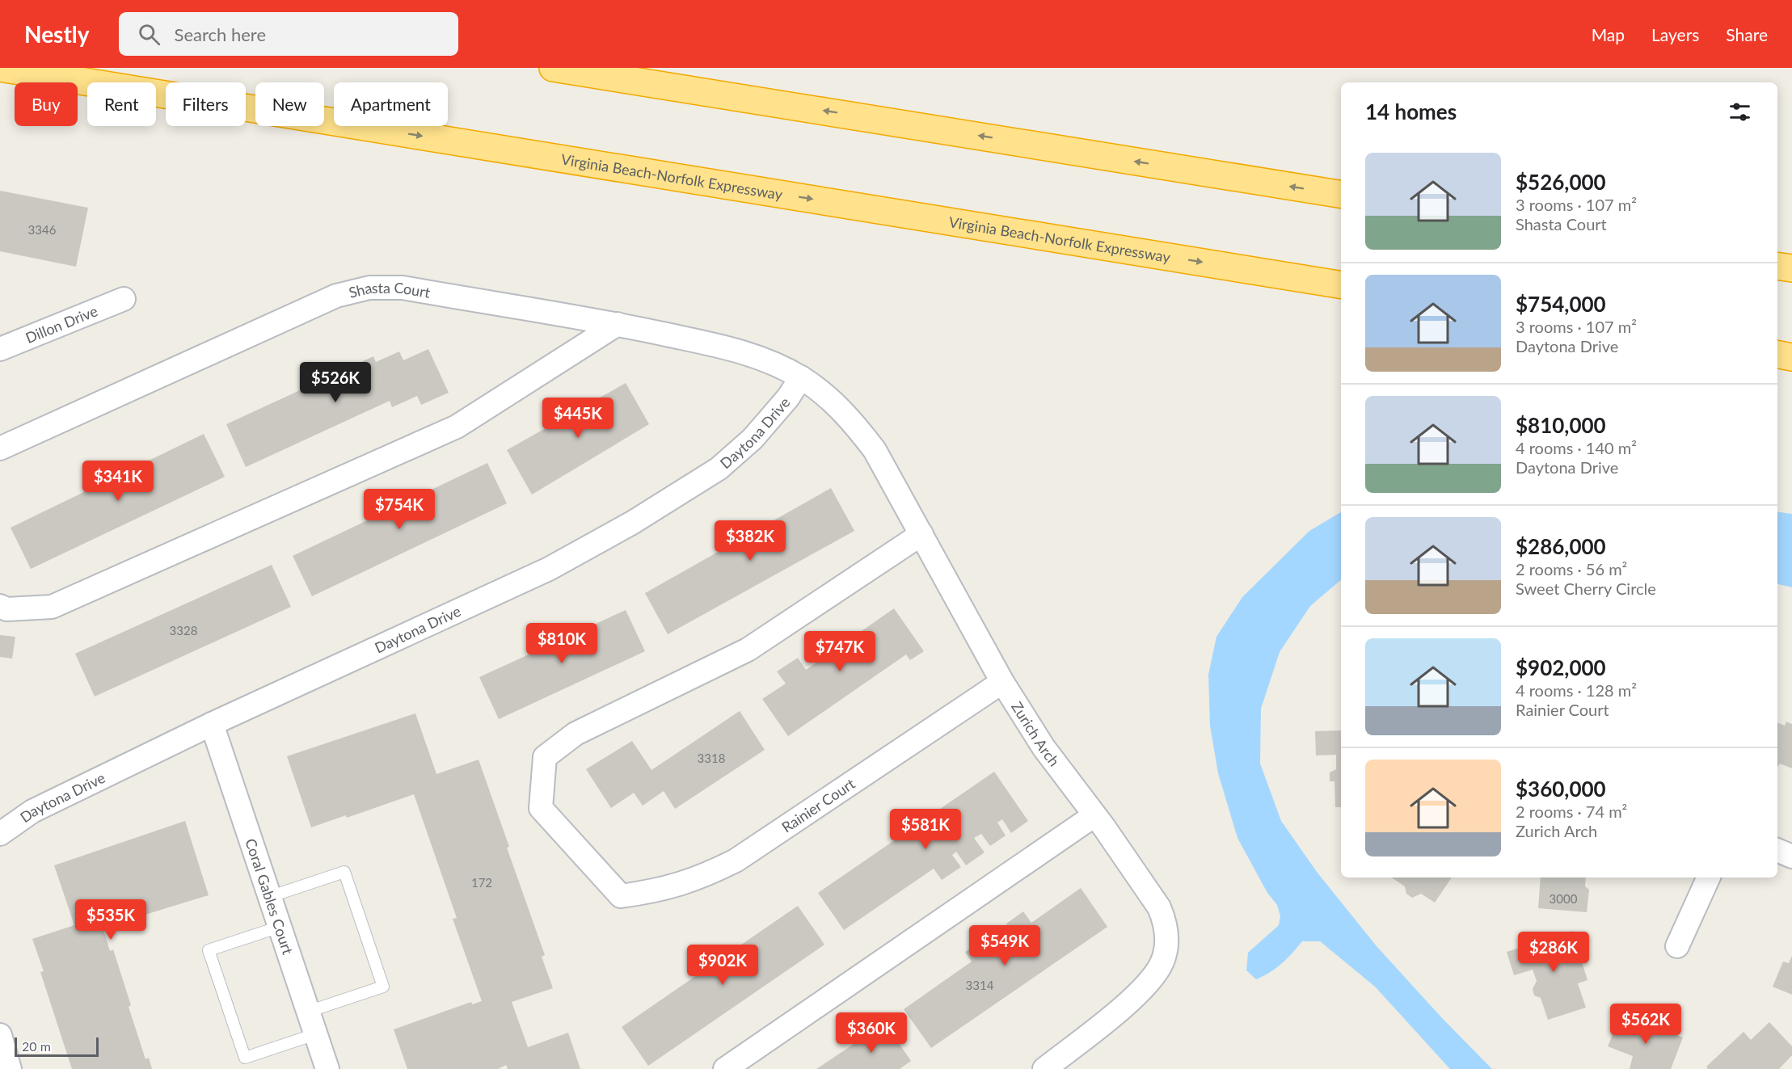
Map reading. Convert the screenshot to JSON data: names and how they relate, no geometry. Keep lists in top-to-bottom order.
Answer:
{
  "streets": {
    "highway": ["Virginia Beach-Norfolk Expressway"],
    "street": [
      "Shasta Court",
      "Dillon Drive",
      "Daytona Drive",
      "Zurich Arch",
      "Rainier Court",
      "Coral Gables Court"
    ]
  },
  "crossings": [
    ["Shasta Court", "Daytona Drive"],
    ["Shasta Court", "Zurich Arch"],
    ["Daytona Drive", "Zurich Arch"],
    ["Daytona Drive", "Coral Gables Court"],
    ["Zurich Arch", "Rainier Court"]
  ],
  "house_numbers": [
    "3346",
    "3328",
    "3318",
    "172",
    "3000",
    "3314"
  ],
  "scale_bar": "20 m",
  "page": {
    "header": "Nestly",
    "search": "Search here",
    "nav": ["Map", "Layers", "Share"],
    "chip": [
      "Buy",
      "Rent",
      "Filters",
      "New",
      "Apartment"
    ],
    "heading": "14 homes",
    "list": [
      {
        "name": "$526,000",
        "note": "3 rooms · 107 m² · Shasta Court"
      },
      {
        "name": "$754,000",
        "note": "3 rooms · 107 m² · Daytona Drive"
      },
      {
        "name": "$810,000",
        "note": "4 rooms · 140 m² · Daytona Drive"
      },
      {
        "name": "$286,000",
        "note": "2 rooms · 56 m² · Sweet Cherry Circle"
      },
      {
        "name": "$902,000",
        "note": "4 rooms · 128 m² · Rainier Court"
      },
      {
        "name": "$360,000",
        "note": "2 rooms · 74 m² · Zurich Arch"
      }
    ],
    "price": [
      "$526K",
      "$445K",
      "$341K",
      "$754K",
      "$382K",
      "$810K",
      "$747K",
      "$581K",
      "$535K",
      "$549K",
      "$286K",
      "$902K",
      "$562K",
      "$360K"
    ],
    "scale": "20 m"
  }
}
